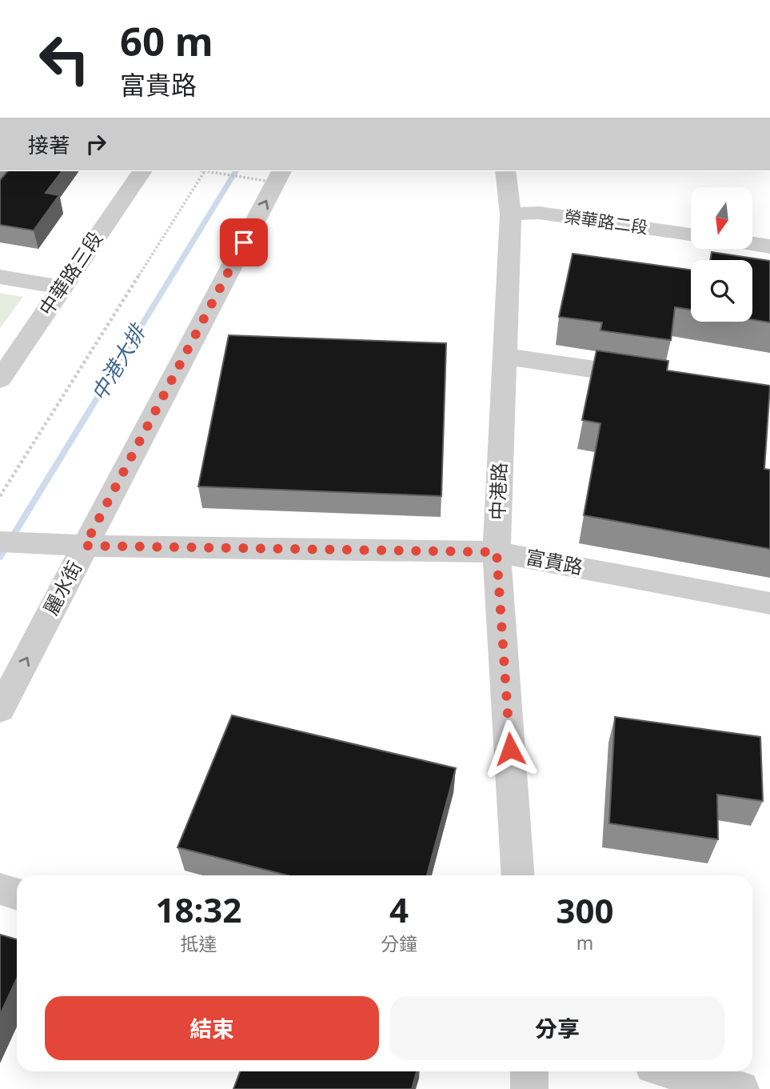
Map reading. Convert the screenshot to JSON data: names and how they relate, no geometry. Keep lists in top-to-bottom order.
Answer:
{
  "streets": {
    "street": [
      "榮華路二段",
      "中華路三段",
      "中港路",
      "富貴路",
      "麗水街"
    ]
  },
  "crossings": [
    ["榮華路二段", "中港路"],
    ["中港路", "富貴路"],
    ["富貴路", "麗水街"]
  ],
  "one_way": ["麗水街"],
  "water": ["中港大排"],
  "north": "bottom",
  "page": {
    "turn": ["60 m", "富貴路"],
    "then": "接著",
    "eta": [
      "18:32",
      "抵達",
      "4",
      "分鐘",
      "300",
      "m"
    ],
    "buttons": ["結束", "分享"]
  }
}
